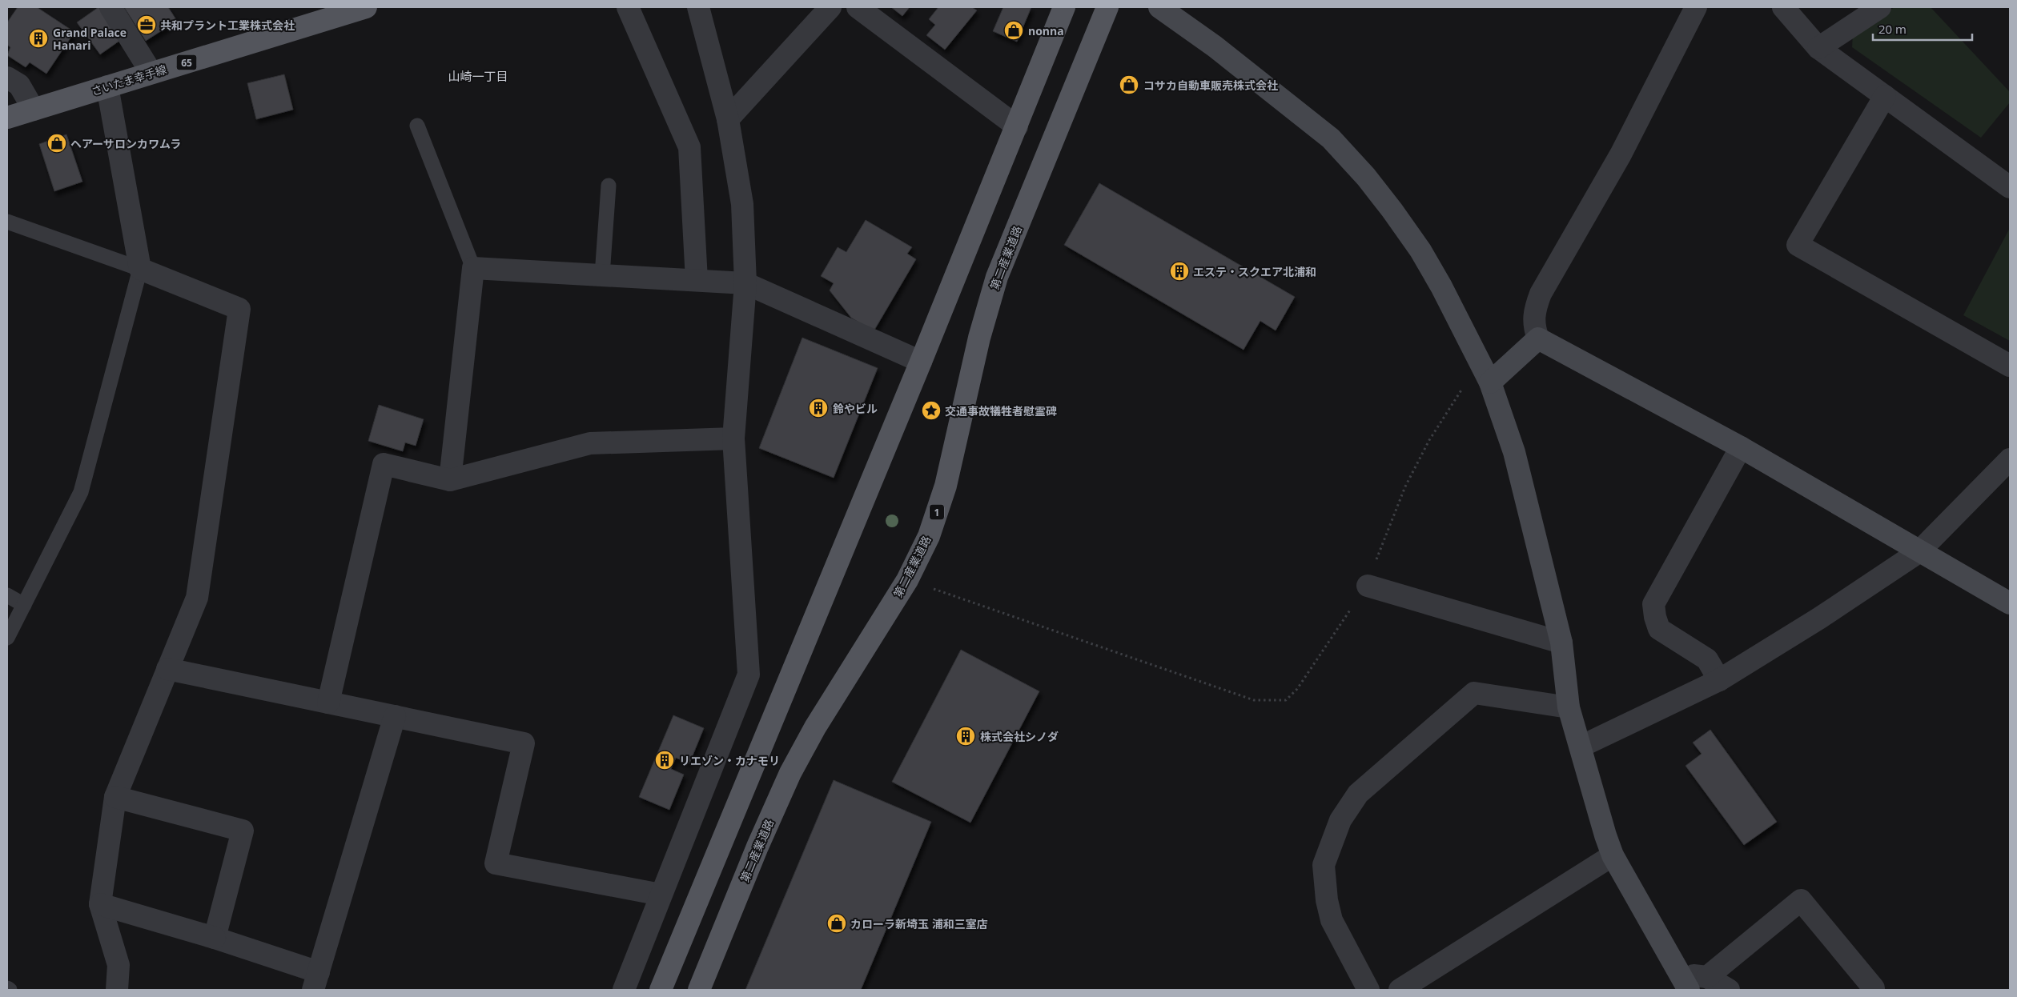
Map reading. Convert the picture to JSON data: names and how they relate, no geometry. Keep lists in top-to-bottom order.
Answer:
{
  "streets": {
    "main road": [
      "65",
      "さいたま幸手線",
      "第二産業道路",
      "1"
    ]
  },
  "districts": ["山崎一丁目"],
  "places": {
    "office": ["共和プラント工業株式会社"],
    "shop": [
      "nonna",
      "コサカ自動車販売株式会社",
      "ヘアーサロンカワムラ",
      "カローラ新埼玉 浦和三室店"
    ],
    "building": [
      "Grand Palace Hanari",
      "エステ・スクエア北浦和",
      "鈴やビル",
      "株式会社シノダ",
      "リエゾン・カナモリ"
    ],
    "place": ["交通事故犠牲者慰霊碑"]
  },
  "scale_bar": "20 m"
}
